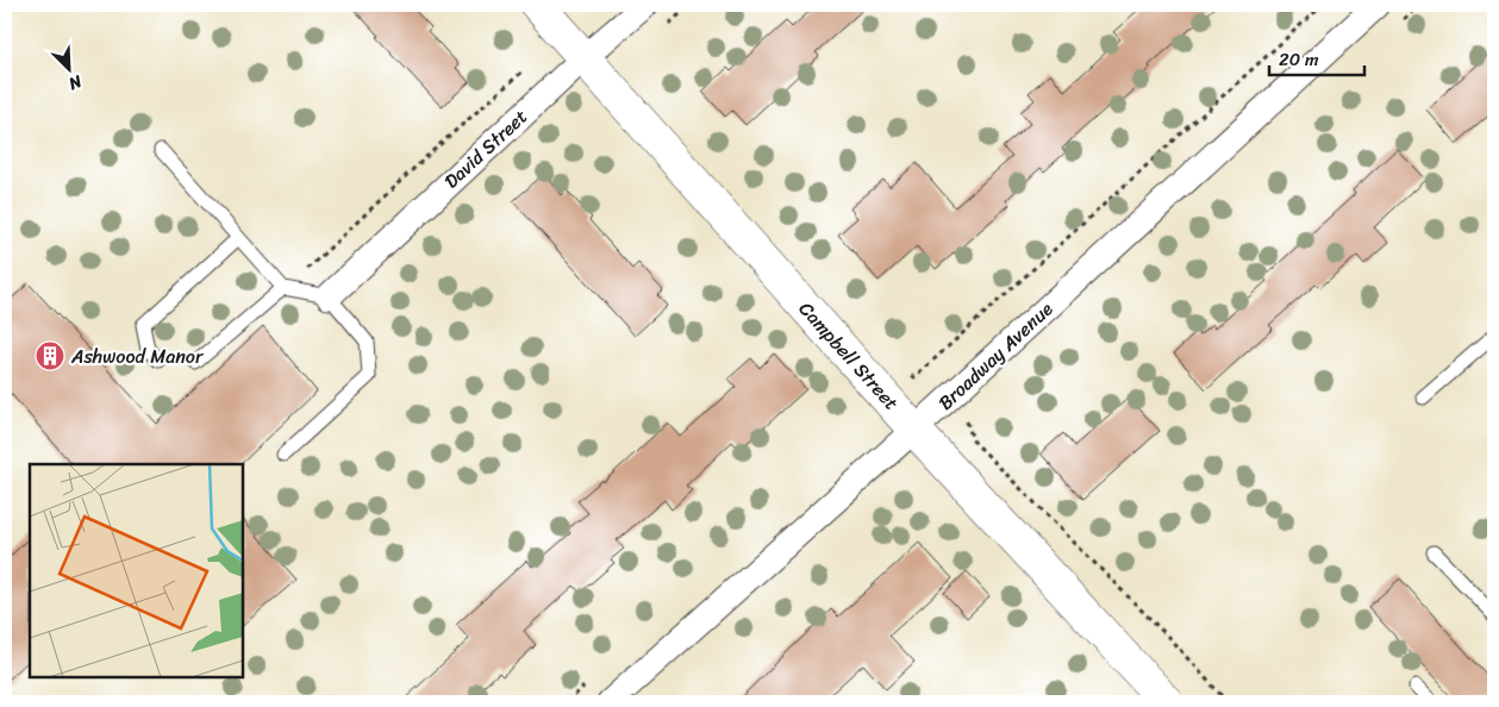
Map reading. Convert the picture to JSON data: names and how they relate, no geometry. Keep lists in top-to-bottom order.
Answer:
{
  "streets": {
    "street": ["David Street", "Campbell Street", "Broadway Avenue"]
  },
  "crossings": [
    ["David Street", "Campbell Street"],
    ["Campbell Street", "Broadway Avenue"]
  ],
  "places": {
    "building": ["Ashwood Manor"]
  },
  "scale_bar": "20 m",
  "north": "bottom right"
}
